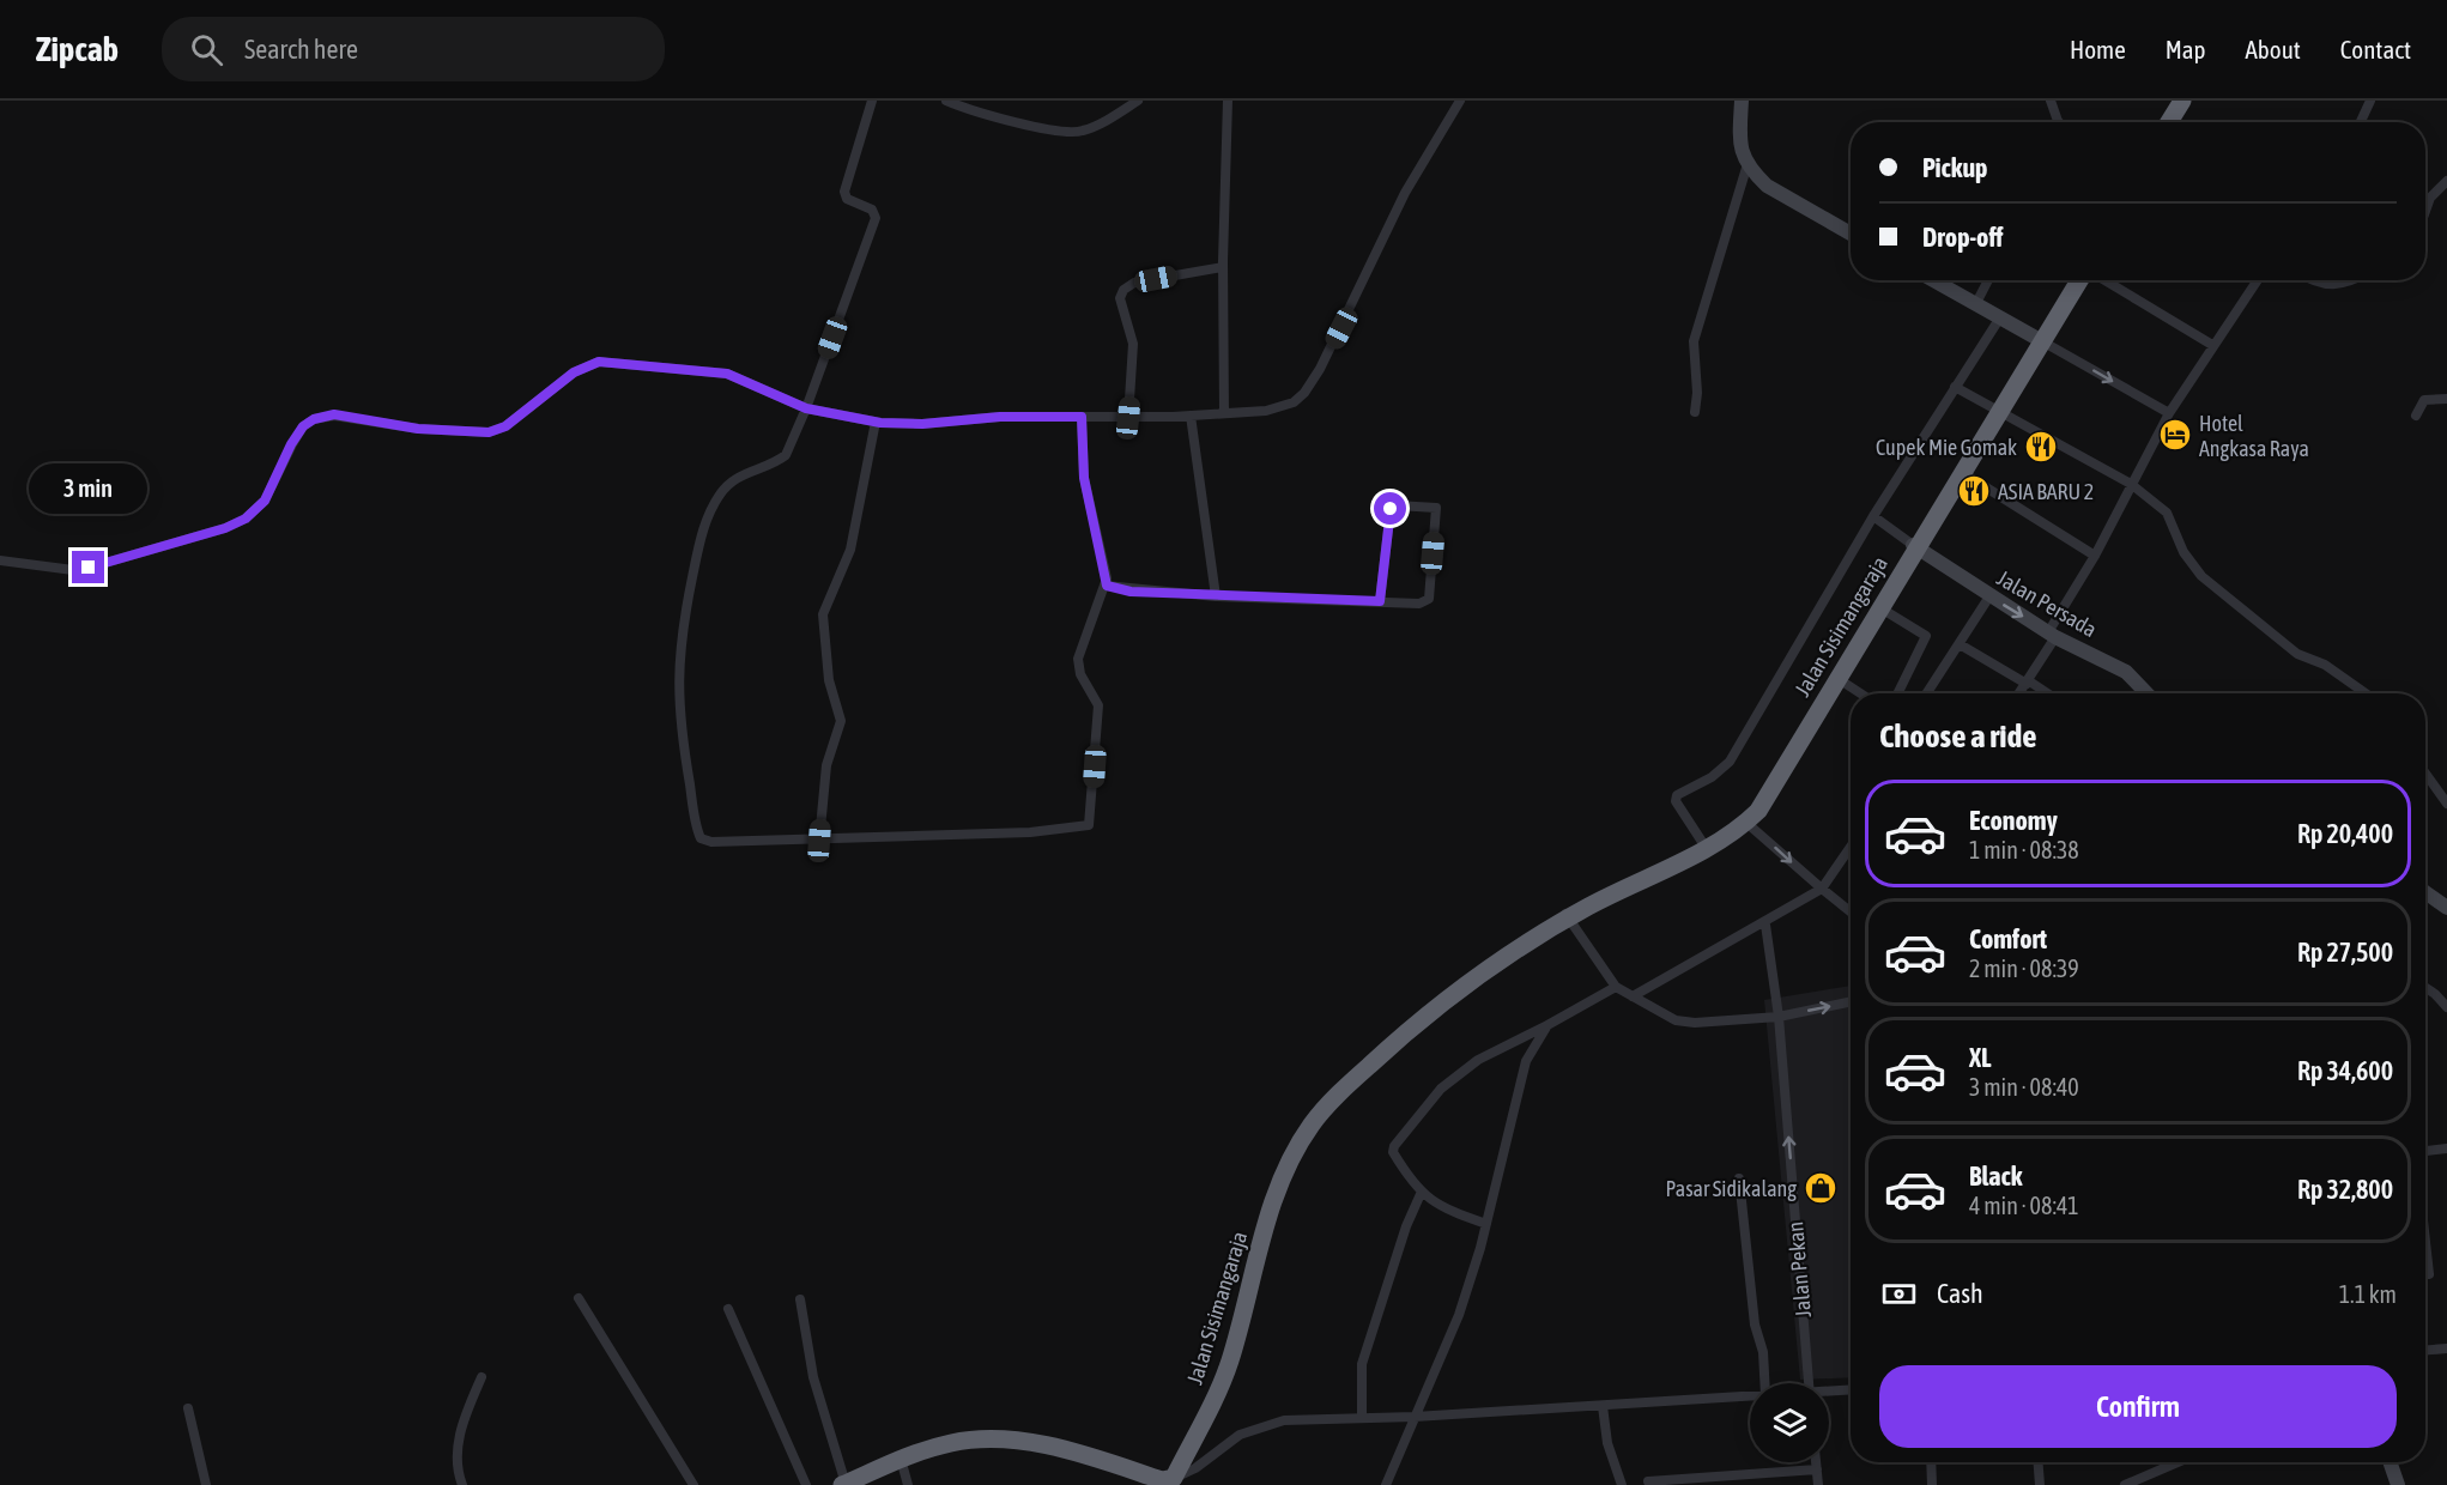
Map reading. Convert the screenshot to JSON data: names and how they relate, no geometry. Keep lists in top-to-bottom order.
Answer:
{
  "streets": {
    "highway": ["Jalan Sisimangaraja"],
    "street": ["Jalan Persada", "Jalan Pekan"]
  },
  "crossings": [
    ["Jalan Persada", "Jalan Sisimangaraja"]
  ],
  "places": {
    "hotel": ["Hotel Angkasa Raya"],
    "restaurant": ["Cupek Mie Gomak", "ASIA BARU 2"],
    "shop": ["Pasar Sidikalang"]
  },
  "page": {
    "header": "Zipcab",
    "search": "Search here",
    "nav": [
      "Home",
      "Map",
      "About",
      "Contact"
    ],
    "banner": ["Pickup", "Drop-off"],
    "bubble": "3 min",
    "heading": "Choose a ride",
    "list": [
      {
        "name": "Economy",
        "note": "1 min · 08:38",
        "value": "Rp 20,400"
      },
      {
        "name": "Comfort",
        "note": "2 min · 08:39",
        "value": "Rp 27,500"
      },
      {
        "name": "XL",
        "note": "3 min · 08:40",
        "value": "Rp 34,600"
      },
      {
        "name": "Black",
        "note": "4 min · 08:41",
        "value": "Rp 32,800"
      }
    ],
    "pay": ["Cash", "1.1 km"],
    "buttons": "Confirm"
  }
}
